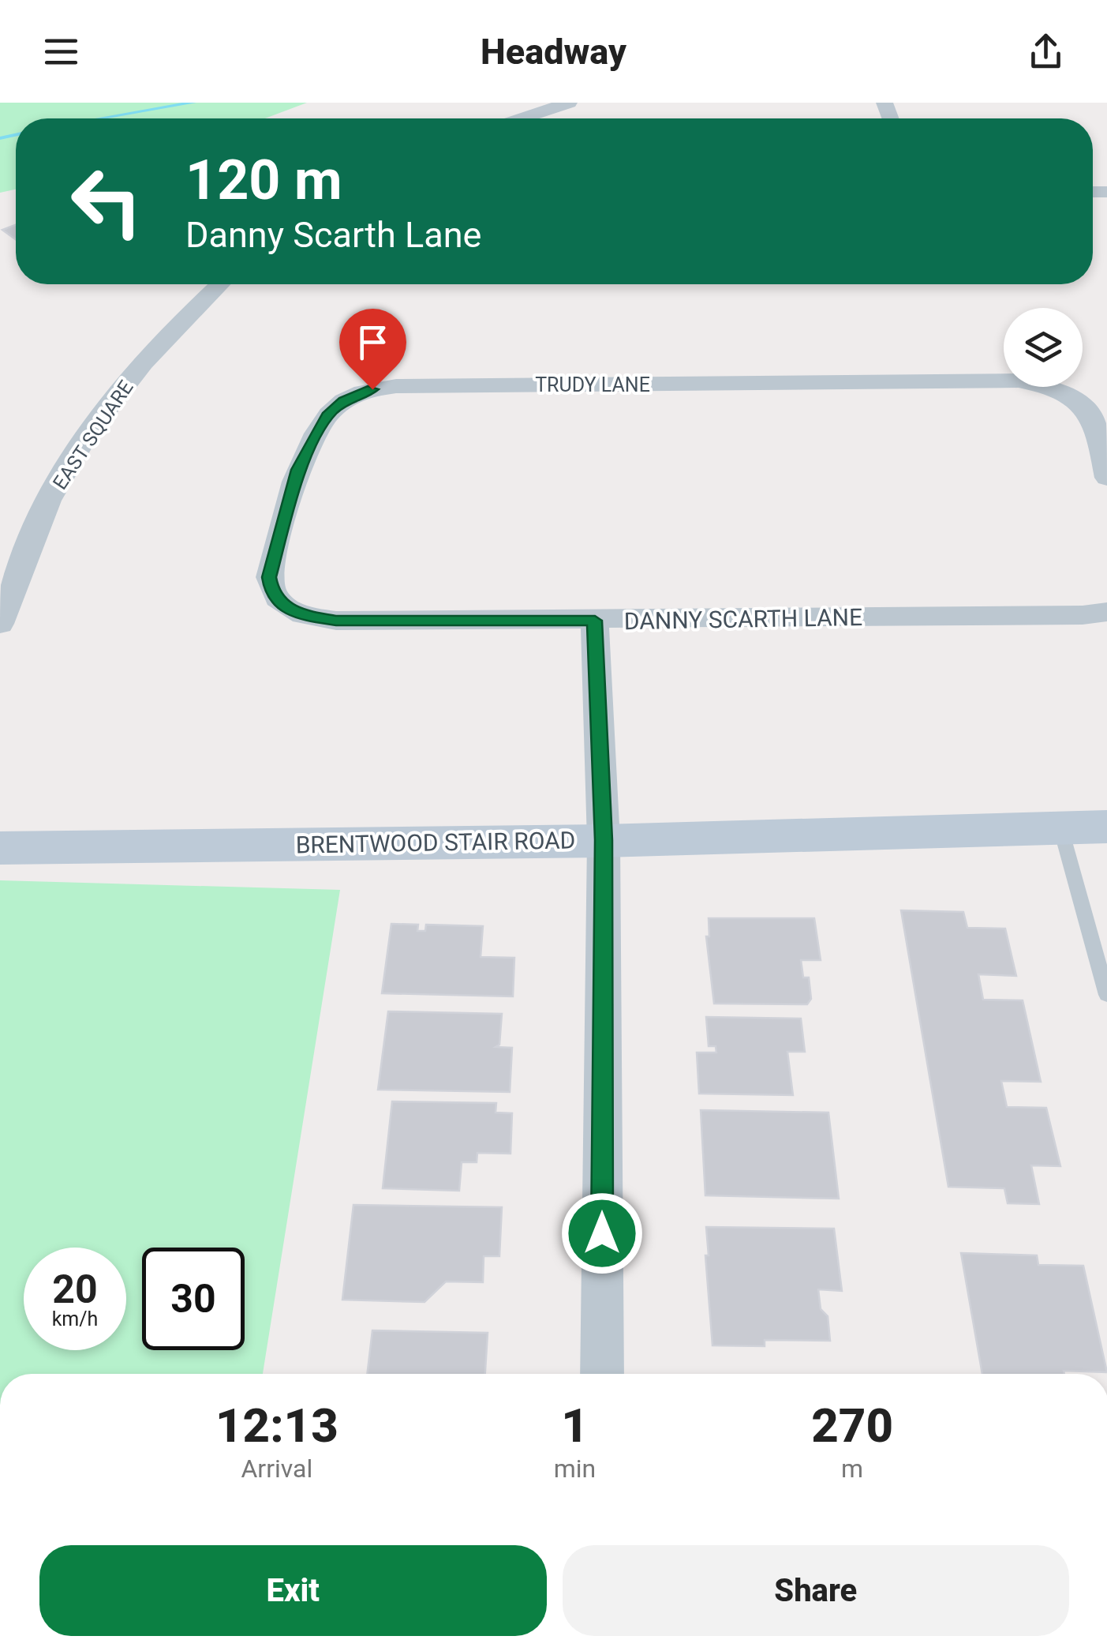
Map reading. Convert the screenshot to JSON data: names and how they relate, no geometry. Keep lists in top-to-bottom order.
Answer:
{
  "streets": {
    "main road": ["BRENTWOOD STAIR ROAD"],
    "street": ["TRUDY LANE", "EAST SQUARE", "DANNY SCARTH LANE"]
  },
  "crossings": [
    ["TRUDY LANE", "DANNY SCARTH LANE"]
  ],
  "page": {
    "header": "Headway",
    "turn": ["120 m", "Danny Scarth Lane"],
    "speed": "20 km/h",
    "limit": "30",
    "eta": [
      "12:13",
      "Arrival",
      "1",
      "min",
      "270",
      "m"
    ],
    "buttons": ["Exit", "Share"]
  }
}
